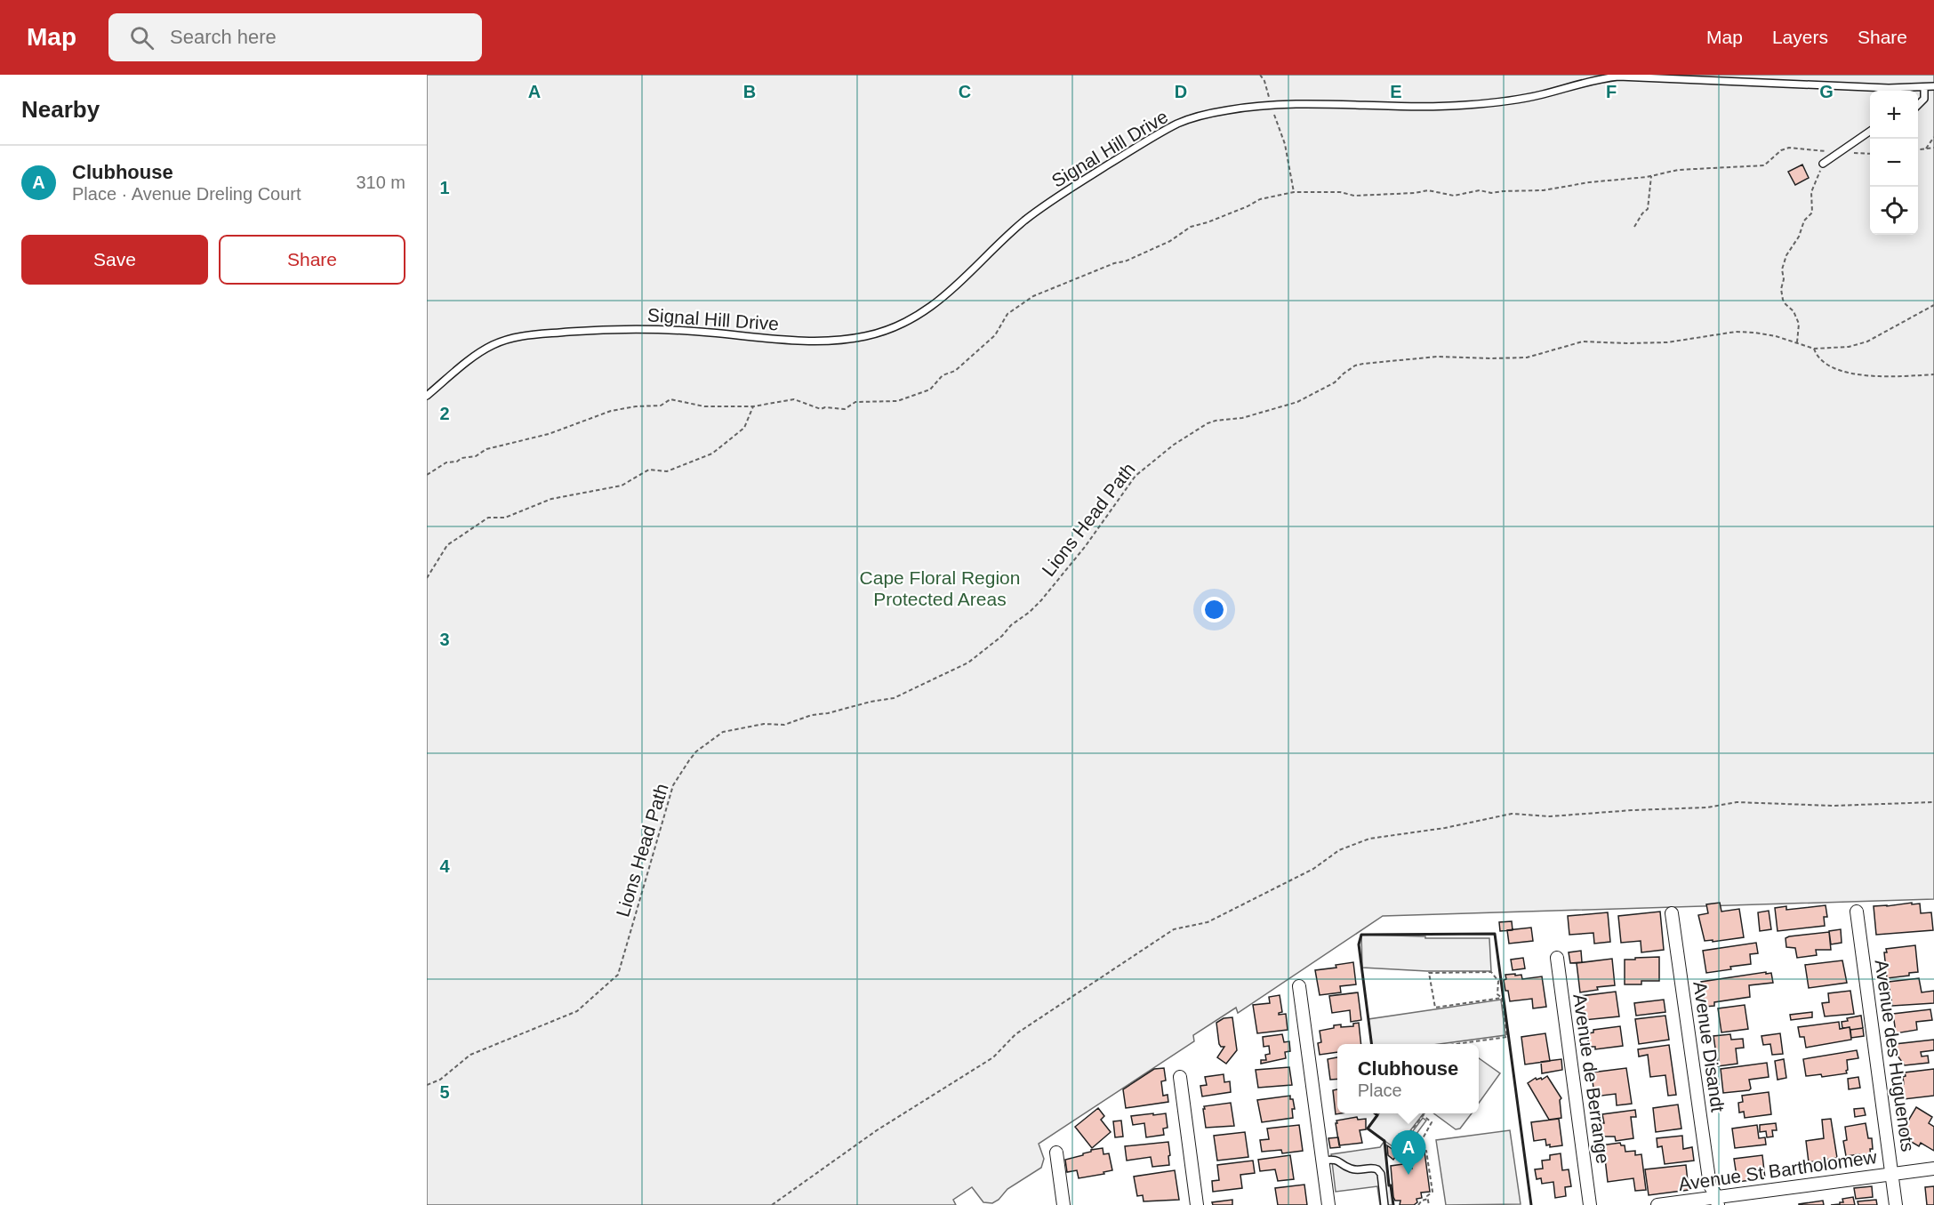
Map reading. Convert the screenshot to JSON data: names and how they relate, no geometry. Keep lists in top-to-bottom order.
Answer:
{
  "streets": {
    "street": [
      "Avenue Disandt",
      "Avenue des Huguenots",
      "Avenue de Berrange",
      "Avenue St Bartholomew"
    ],
    "lane": ["Signal Hill Drive"],
    "path": ["Lions Head Path"]
  },
  "crossings": [
    ["Avenue Disandt", "Avenue St Bartholomew"],
    ["Avenue des Huguenots", "Avenue St Bartholomew"]
  ],
  "parks": ["Cape Floral Region Protected Areas"],
  "page": {
    "header": "Map",
    "search": "Search here",
    "nav": ["Map", "Layers", "Share"],
    "heading": "Nearby",
    "map_buttons": ["+", "−"],
    "list": [
      {
        "mark": "A",
        "name": "Clubhouse",
        "note": "Place · Avenue Dreling Court",
        "value": "310 m"
      }
    ],
    "buttons": ["Save", "Share"],
    "popup": ["Clubhouse", "Place"],
    "pins": "A"
  },
  "grid": {
    "columns": [
      "A",
      "B",
      "C",
      "D",
      "E",
      "F",
      "G"
    ],
    "rows": [
      "1",
      "2",
      "3",
      "4",
      "5"
    ]
  }
}
